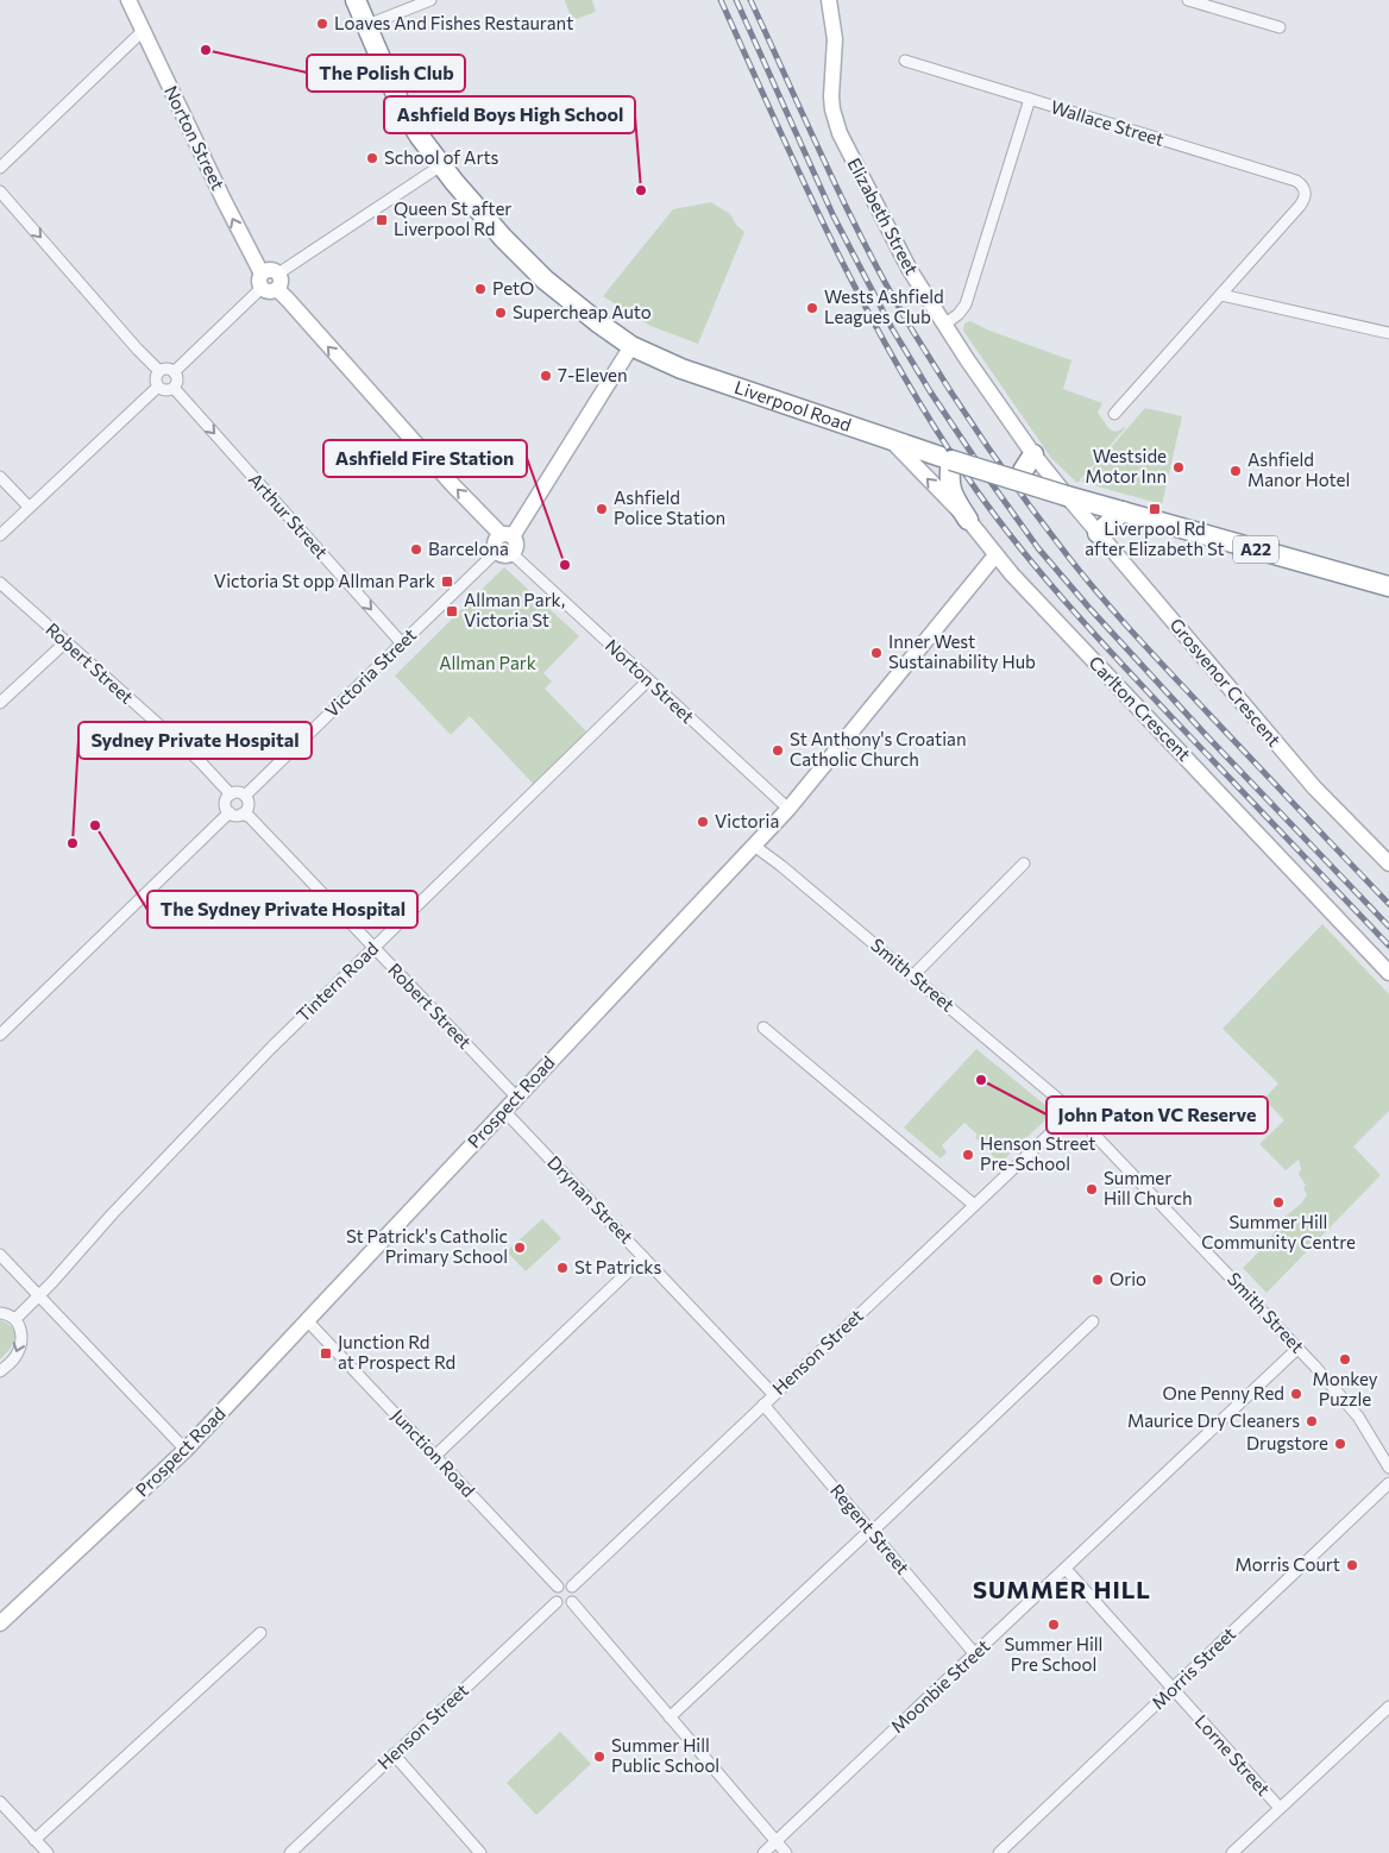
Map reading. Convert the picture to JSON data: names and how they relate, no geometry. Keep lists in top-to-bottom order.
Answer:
{
  "streets": {
    "highway": ["Liverpool Road", "A22"],
    "main road": [
      "Norton Street",
      "Elizabeth Street",
      "Grosvenor Crescent",
      "Carlton Crescent",
      "Prospect Road"
    ],
    "street": [
      "Wallace Street",
      "Arthur Street",
      "Robert Street",
      "Victoria Street",
      "Smith Street",
      "Tintern Road",
      "Drynan Street",
      "Henson Street",
      "Junction Road",
      "Regent Street",
      "Morris Street",
      "Moonbie Street",
      "Lorne Street"
    ]
  },
  "crossings": [
    ["Norton Street", "Victoria Street"],
    ["Norton Street", "Tintern Road"],
    ["Norton Street", "Prospect Road"],
    ["Elizabeth Street", "Liverpool Road"],
    ["Elizabeth Street", "Grosvenor Crescent"],
    ["Liverpool Road", "Grosvenor Crescent"],
    ["Liverpool Road", "Carlton Crescent"],
    ["Arthur Street", "Victoria Street"],
    ["Robert Street", "Victoria Street"],
    ["Robert Street", "Tintern Road"],
    ["Robert Street", "Prospect Road"],
    ["Carlton Crescent", "Prospect Road"],
    ["Smith Street", "Prospect Road"],
    ["Smith Street", "Henson Street"],
    ["Smith Street", "Moonbie Street"],
    ["Prospect Road", "Drynan Street"],
    ["Prospect Road", "Junction Road"],
    ["Drynan Street", "Henson Street"],
    ["Henson Street", "Junction Road"],
    ["Henson Street", "Regent Street"],
    ["Regent Street", "Moonbie Street"],
    ["Morris Street", "Lorne Street"],
    ["Moonbie Street", "Lorne Street"]
  ],
  "one_way": ["Norton Street", "Arthur Street"],
  "districts": ["SUMMER HILL"],
  "parks": ["Allman Park"],
  "places": {
    "other": [
      "Loaves And Fishes Restaurant",
      "The Polish Club",
      "School of Arts",
      "Ashfield Boys High School",
      "PetO",
      "Wests Ashfield Leagues Club",
      "Supercheap Auto",
      "7-Eleven",
      "Westside Motor Inn",
      "Ashfield Manor Hotel",
      "Ashfield Police Station",
      "Barcelona",
      "Ashfield Fire Station",
      "Inner West Sustainability Hub",
      "St Anthony's Croatian Catholic Church",
      "Victoria",
      "The Sydney Private Hospital",
      "Sydney Private Hospital",
      "John Paton VC Reserve",
      "Henson Street Pre-School",
      "Summer Hill Church",
      "Summer Hill Community Centre",
      "St Patrick's Catholic Primary School",
      "St Patricks",
      "Orio",
      "Monkey Puzzle",
      "One Penny Red",
      "Maurice Dry Cleaners",
      "Drugstore",
      "Morris Court",
      "Summer Hill Pre School",
      "Summer Hill Public School"
    ],
    "transit": [
      "Queen St after Liverpool Rd",
      "Liverpool Rd after Elizabeth St",
      "Victoria St opp Allman Park",
      "Allman Park, Victoria St",
      "Junction Rd at Prospect Rd"
    ]
  }
}
